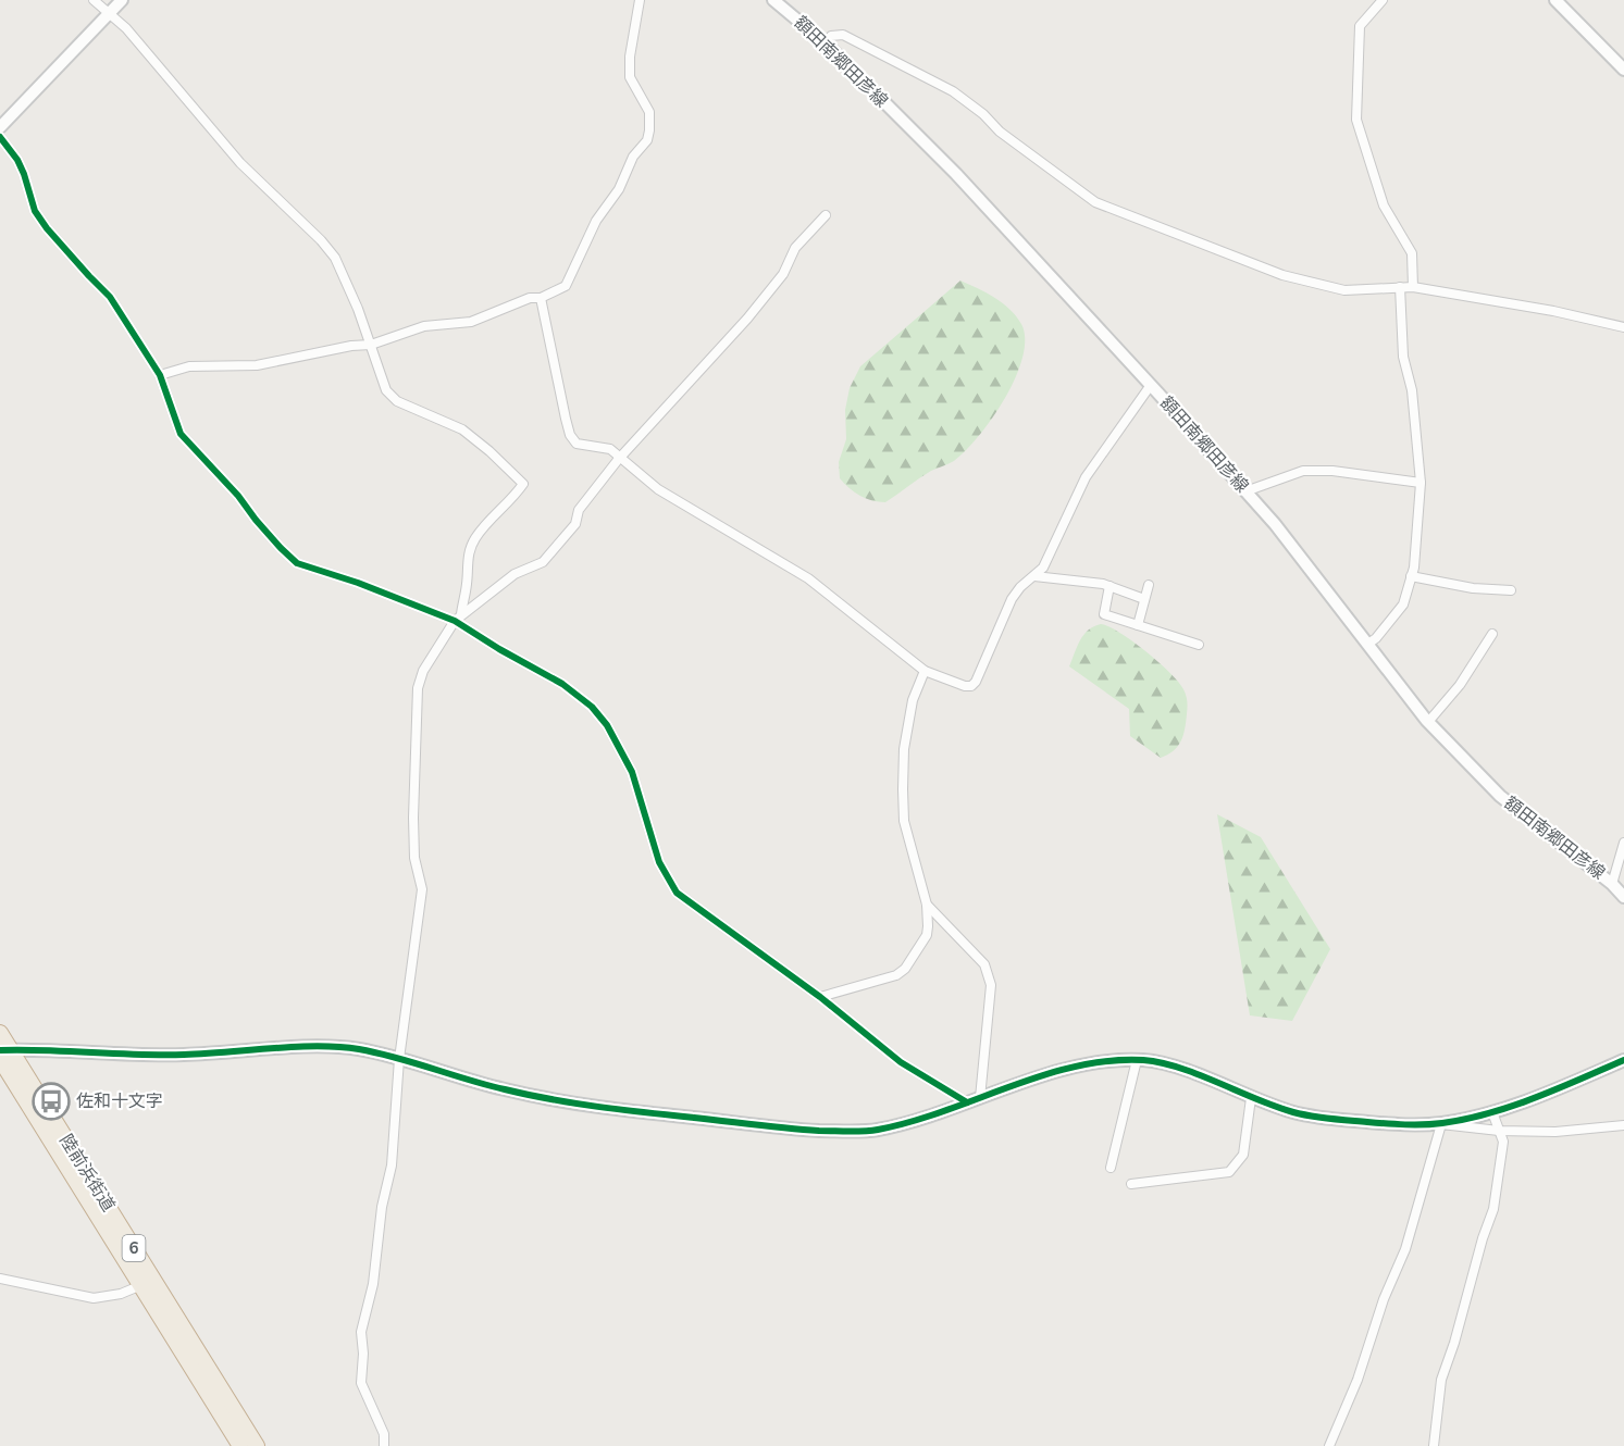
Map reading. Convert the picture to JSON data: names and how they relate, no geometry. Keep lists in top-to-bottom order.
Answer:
{
  "streets": {
    "highway": ["陸前浜街道", "6"],
    "street": ["額田南郷田彦線"]
  },
  "places": {
    "bus stop": ["佐和十文字"]
  }
}
